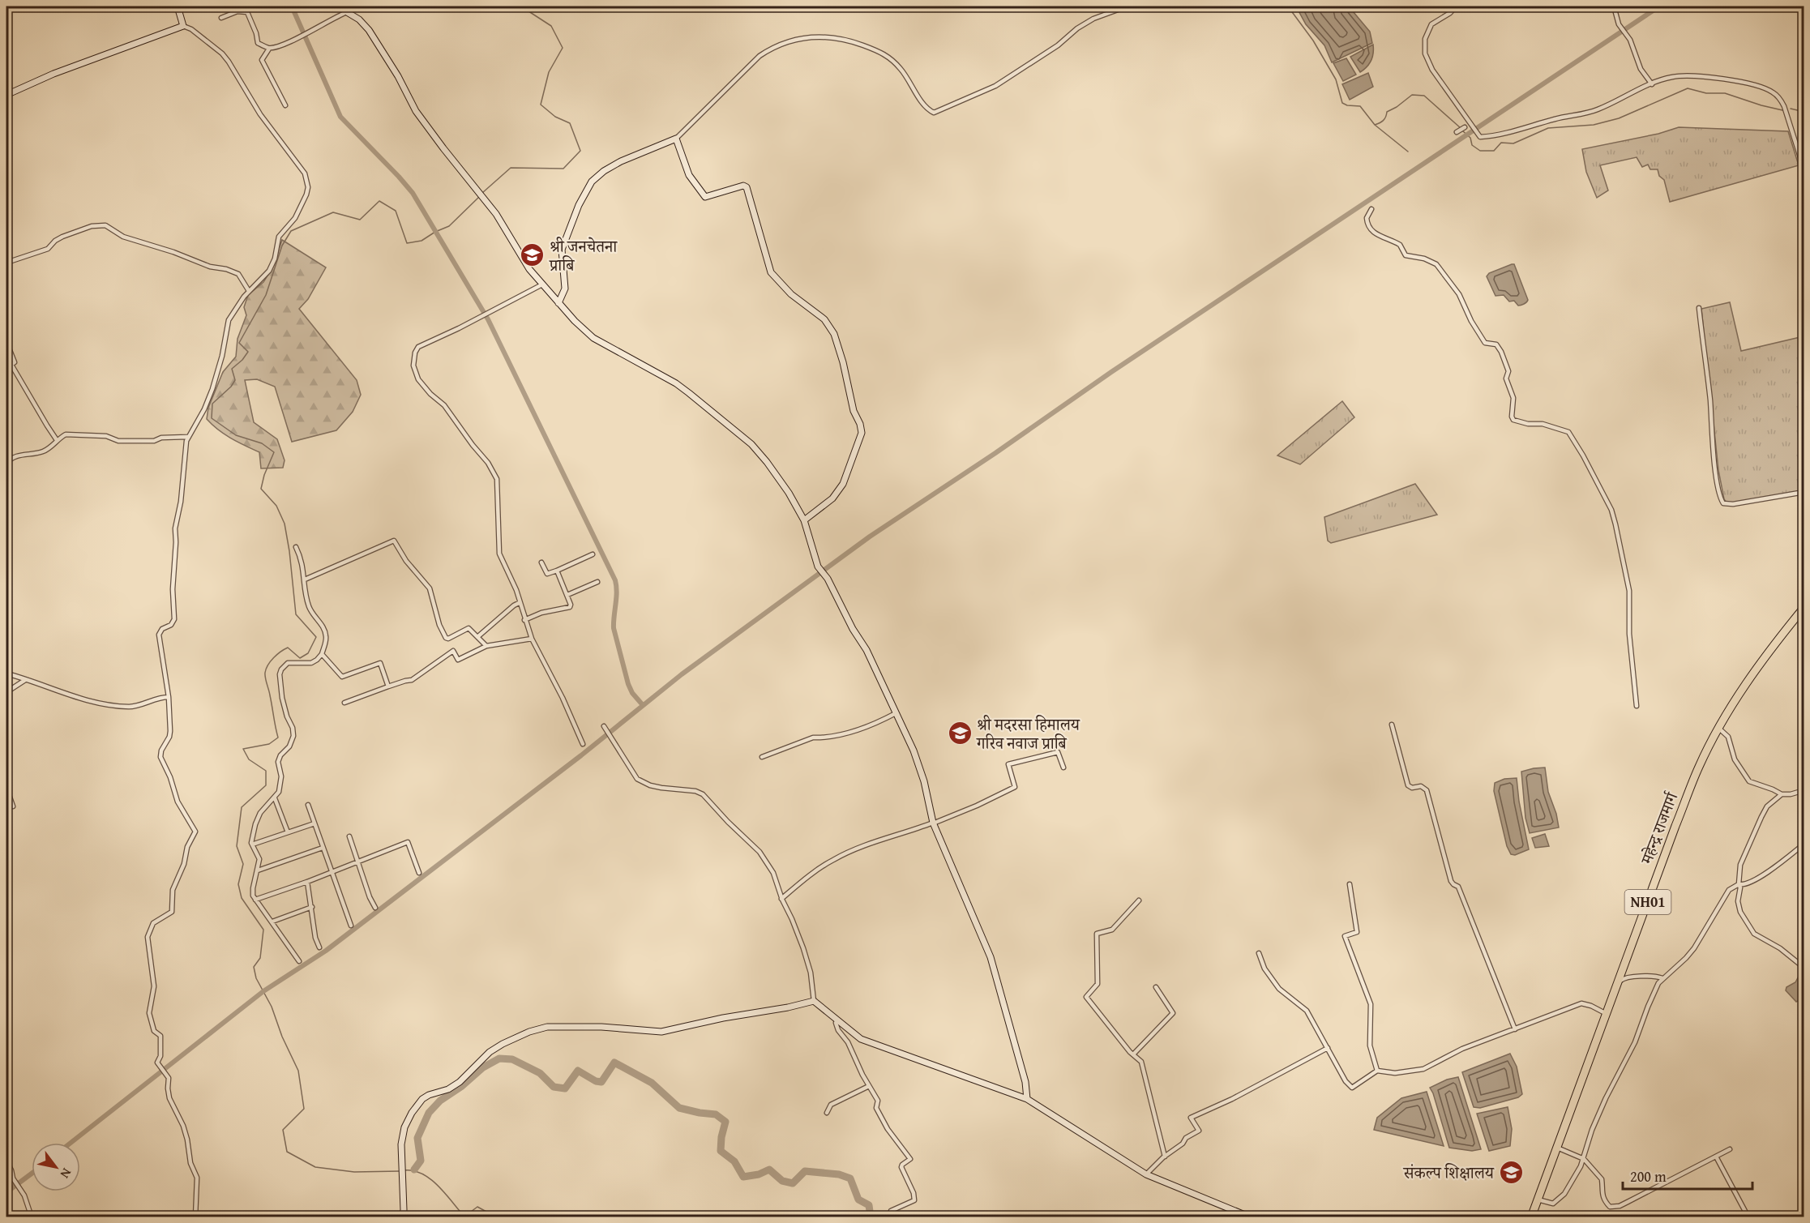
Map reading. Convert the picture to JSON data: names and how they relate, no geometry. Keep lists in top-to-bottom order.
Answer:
{
  "streets": {
    "highway": ["महेन्द्र राजमार्ग", "NH01"]
  },
  "places": {
    "school or university": ["श्री जनचेतना प्राबि", "श्री मदरसा हिमालय गरिव नवाज प्राबि", "संकल्प शिक्षालय"]
  },
  "scale_bar": "200 m",
  "north": "bottom right"
}
